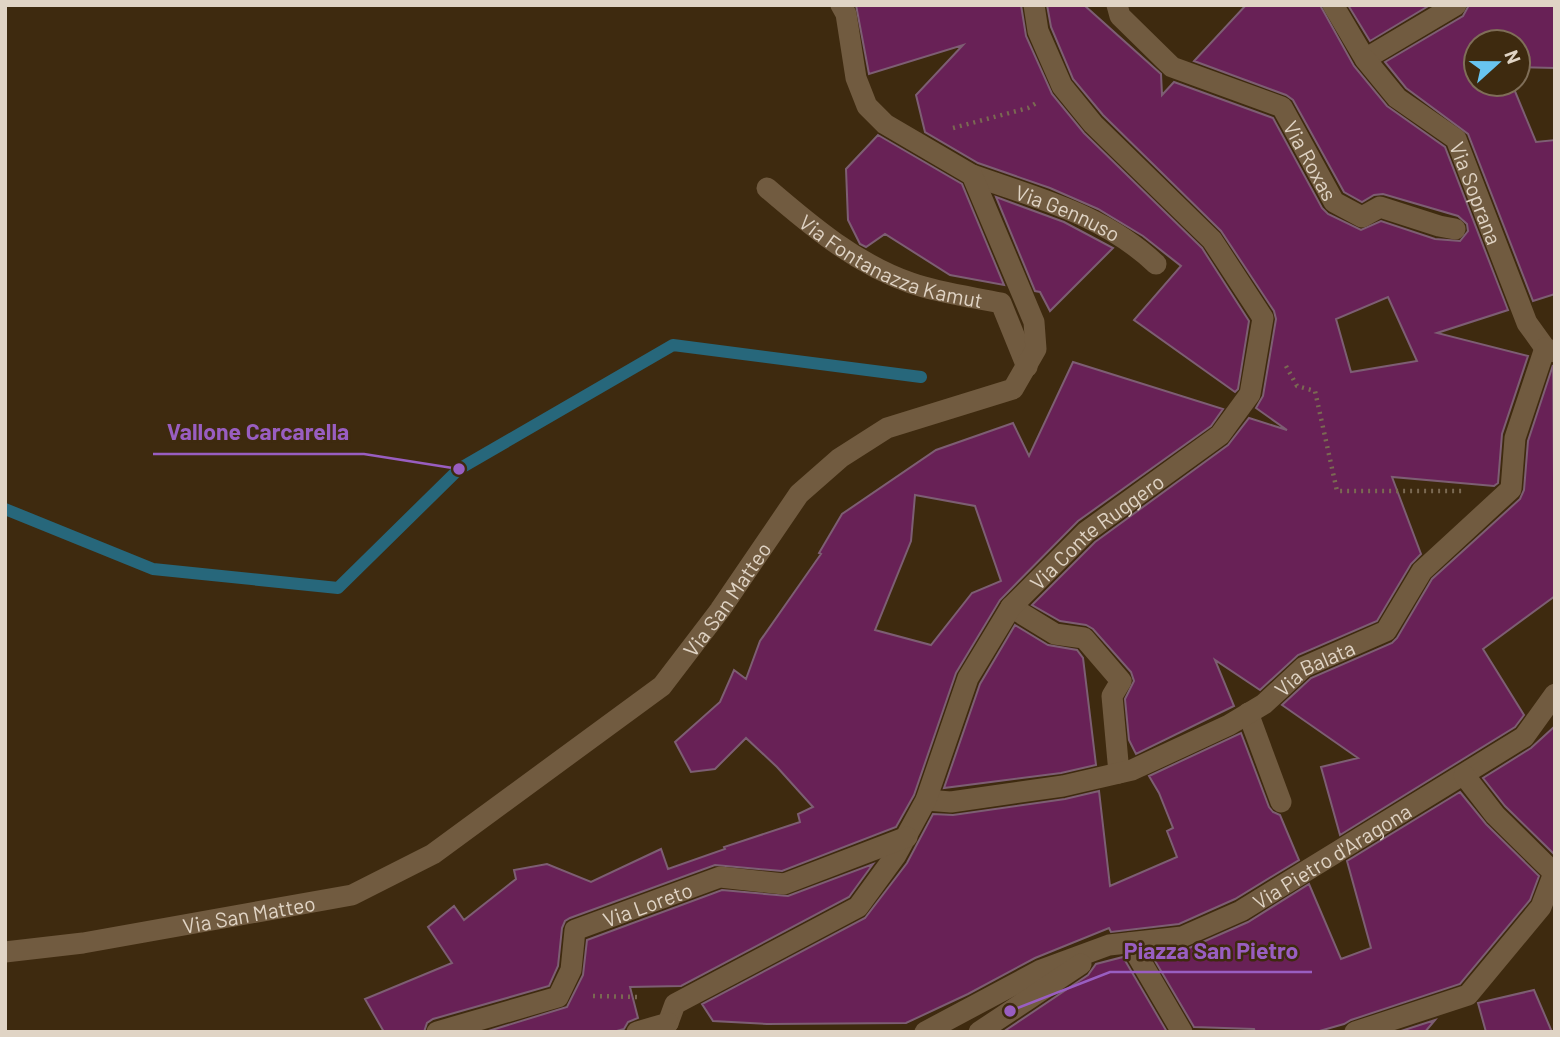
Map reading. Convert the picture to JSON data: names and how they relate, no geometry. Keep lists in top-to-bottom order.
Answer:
{
  "streets": {
    "street": [
      "Via Roxas",
      "Via Soprana",
      "Via Gennuso",
      "Via Fontanazza Kamut",
      "Via Conte Ruggero",
      "Via San Matteo",
      "Via Balata",
      "Via Pietro d'Aragona",
      "Via Loreto"
    ]
  },
  "crossings": [
    ["Via Soprana", "Via Balata"],
    ["Via Gennuso", "Via San Matteo"],
    ["Via Fontanazza Kamut", "Via San Matteo"],
    ["Via Conte Ruggero", "Via Balata"],
    ["Via Conte Ruggero", "Via Loreto"]
  ],
  "places": ["Vallone Carcarella", "Piazza San Pietro"],
  "north": "right"
}
